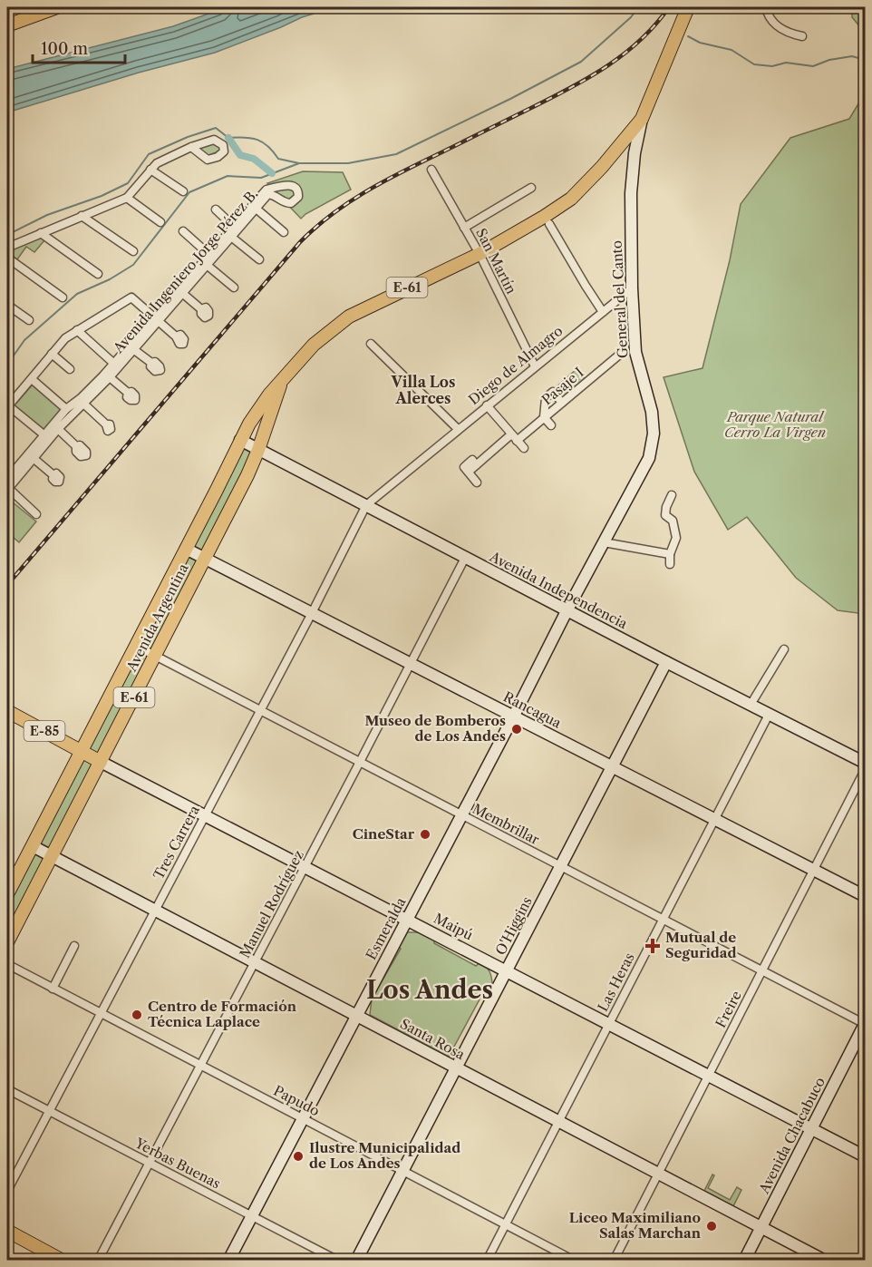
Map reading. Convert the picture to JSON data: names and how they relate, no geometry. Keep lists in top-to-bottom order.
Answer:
{
  "streets": {
    "main road": [
      "E-61",
      "General del Canto",
      "Avenida Independencia",
      "Avenida Argentina",
      "Rancagua",
      "E-85",
      "O'Higgins",
      "Maipú",
      "Esmeralda",
      "Santa Rosa",
      "Avenida Chacabuco"
    ],
    "street": [
      "San Martín",
      "Avenida Ingeniero Jorge Pérez B.",
      "Diego de Almagro",
      "Pasaje I",
      "Membrillar",
      "Tres Carrera",
      "Manuel Rodríguez",
      "Las Heras",
      "Freire",
      "Papudo",
      "Yerbas Buenas"
    ]
  },
  "crossings": [
    ["San Martín", "E-61"],
    ["San Martín", "Diego de Almagro"],
    ["E-61", "General del Canto"],
    ["E-61", "Avenida Independencia"],
    ["E-61", "Avenida Argentina"],
    ["General del Canto", "Diego de Almagro"],
    ["General del Canto", "Avenida Independencia"],
    ["General del Canto", "Esmeralda"],
    ["Diego de Almagro", "Avenida Independencia"],
    ["Diego de Almagro", "Tres Carrera"],
    ["Avenida Independencia", "Avenida Argentina"],
    ["Avenida Independencia", "Tres Carrera"],
    ["Avenida Independencia", "Manuel Rodríguez"],
    ["Avenida Independencia", "O'Higgins"],
    ["Avenida Independencia", "Esmeralda"],
    ["Avenida Independencia", "Las Heras"],
    ["Avenida Argentina", "Rancagua"],
    ["Avenida Argentina", "E-85"],
    ["Avenida Argentina", "Membrillar"],
    ["Avenida Argentina", "Maipú"],
    ["Avenida Argentina", "Santa Rosa"],
    ["Rancagua", "Tres Carrera"],
    ["Rancagua", "Manuel Rodríguez"],
    ["Rancagua", "O'Higgins"],
    ["Rancagua", "Esmeralda"],
    ["Rancagua", "Las Heras"],
    ["Rancagua", "Freire"],
    ["E-85", "Maipú"],
    ["Membrillar", "Tres Carrera"],
    ["Membrillar", "Manuel Rodríguez"],
    ["Membrillar", "O'Higgins"],
    ["Membrillar", "Esmeralda"],
    ["Membrillar", "Las Heras"],
    ["Membrillar", "Freire"],
    ["Membrillar", "Avenida Chacabuco"],
    ["Tres Carrera", "Maipú"],
    ["Tres Carrera", "Santa Rosa"],
    ["Tres Carrera", "Papudo"],
    ["Tres Carrera", "Yerbas Buenas"],
    ["Manuel Rodríguez", "Maipú"],
    ["Manuel Rodríguez", "Santa Rosa"],
    ["Manuel Rodríguez", "Papudo"],
    ["Manuel Rodríguez", "Yerbas Buenas"],
    ["O'Higgins", "Maipú"],
    ["O'Higgins", "Esmeralda"],
    ["O'Higgins", "Santa Rosa"],
    ["O'Higgins", "Papudo"],
    ["Maipú", "Esmeralda"],
    ["Maipú", "Las Heras"],
    ["Maipú", "Freire"],
    ["Maipú", "Santa Rosa"],
    ["Maipú", "Avenida Chacabuco"],
    ["Esmeralda", "Santa Rosa"],
    ["Esmeralda", "Papudo"],
    ["Esmeralda", "Yerbas Buenas"],
    ["Las Heras", "Santa Rosa"],
    ["Las Heras", "Papudo"],
    ["Freire", "Santa Rosa"],
    ["Santa Rosa", "Avenida Chacabuco"]
  ],
  "districts": ["Villa Los Alerces", "Los Andes"],
  "parks": ["Parque Natural Cerro La Virgen"],
  "places": {
    "other": [
      "Museo de Bomberos de Los Andes",
      "CineStar",
      "Centro de Formación Técnica Laplace",
      "Ilustre Municipalidad de Los Andes",
      "Liceo Maximiliano Salas Marchan"
    ],
    "health": ["Mutual de Seguridad"]
  },
  "scale_bar": "100 m"
}
